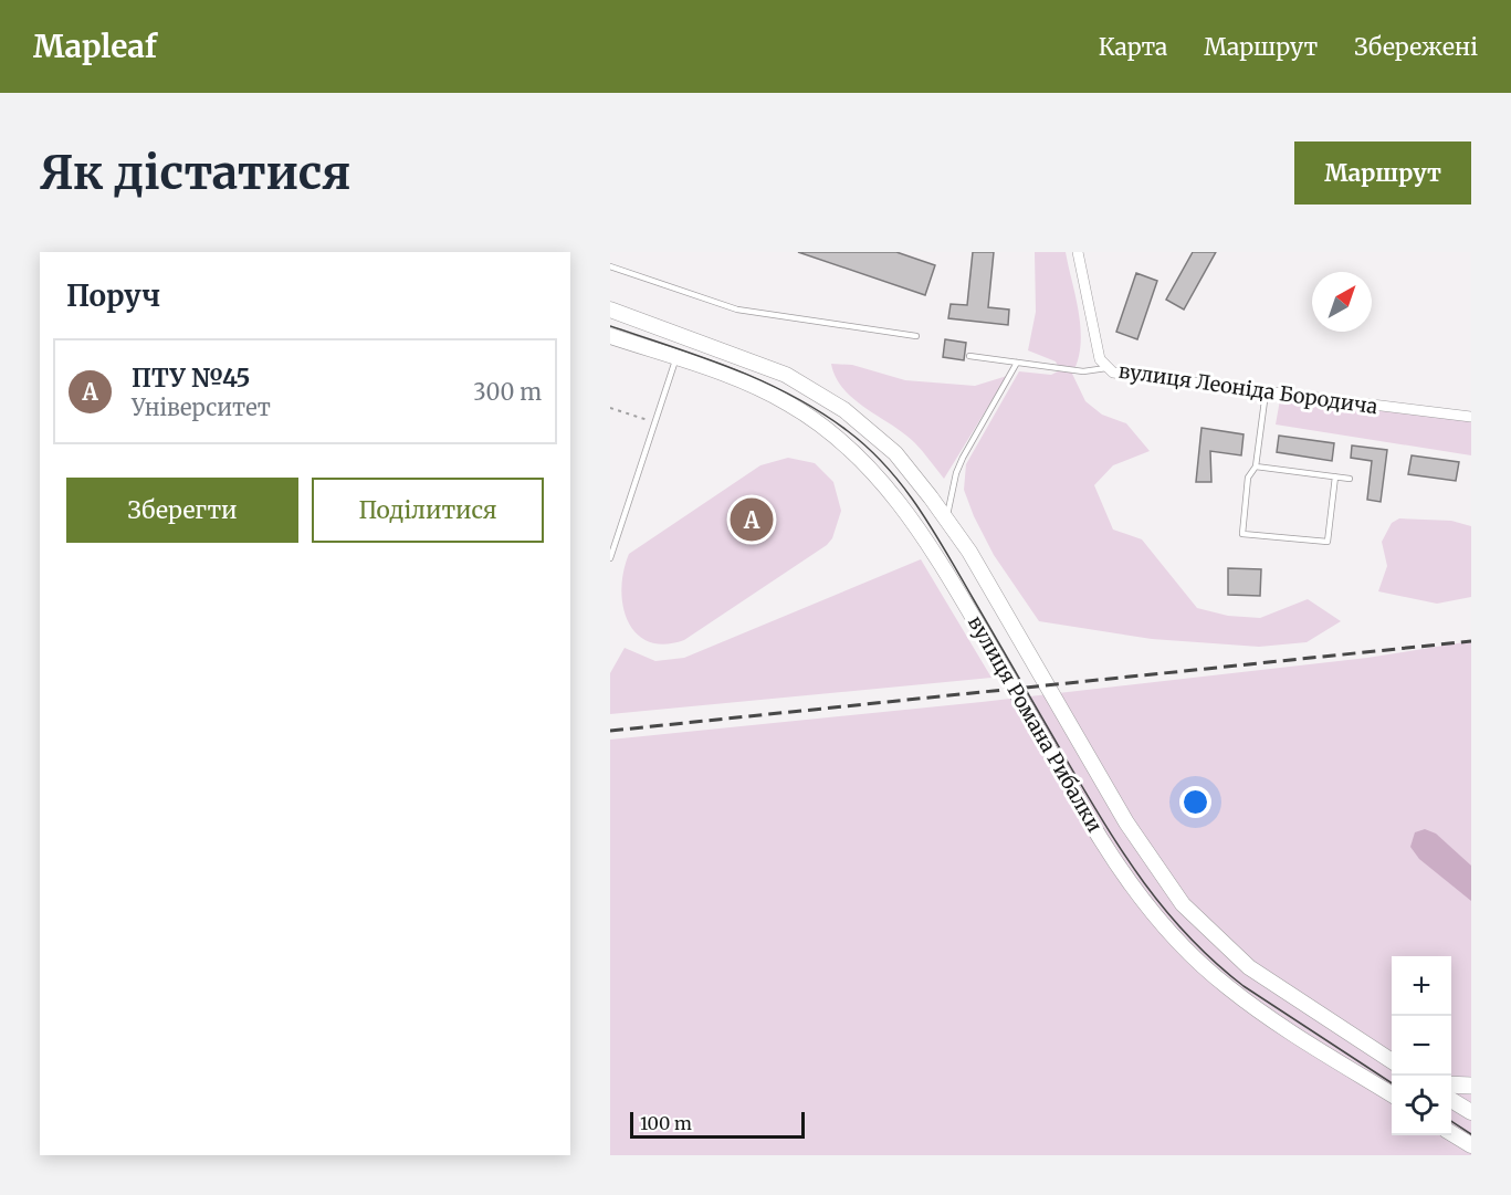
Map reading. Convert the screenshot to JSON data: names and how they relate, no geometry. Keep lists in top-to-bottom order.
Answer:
{
  "streets": {
    "main road": ["вулиця Романа Рибалки"],
    "street": ["вулиця Леоніда Бородича"]
  },
  "scale_bar": "100 m",
  "north": "top right",
  "page": {
    "header": "Mapleaf",
    "nav": ["Карта", "Маршрут", "Збережені"],
    "buttons": [
      "Маршрут",
      ["Зберегти", "Поділитися"]
    ],
    "title": "Як дістатися",
    "heading": "Поруч",
    "list": [
      {
        "mark": "A",
        "name": "ПТУ №45",
        "note": "Університет",
        "value": "300 m"
      }
    ],
    "pins": "A",
    "map_buttons": ["+", "−"],
    "scale": "100 m"
  }
}
